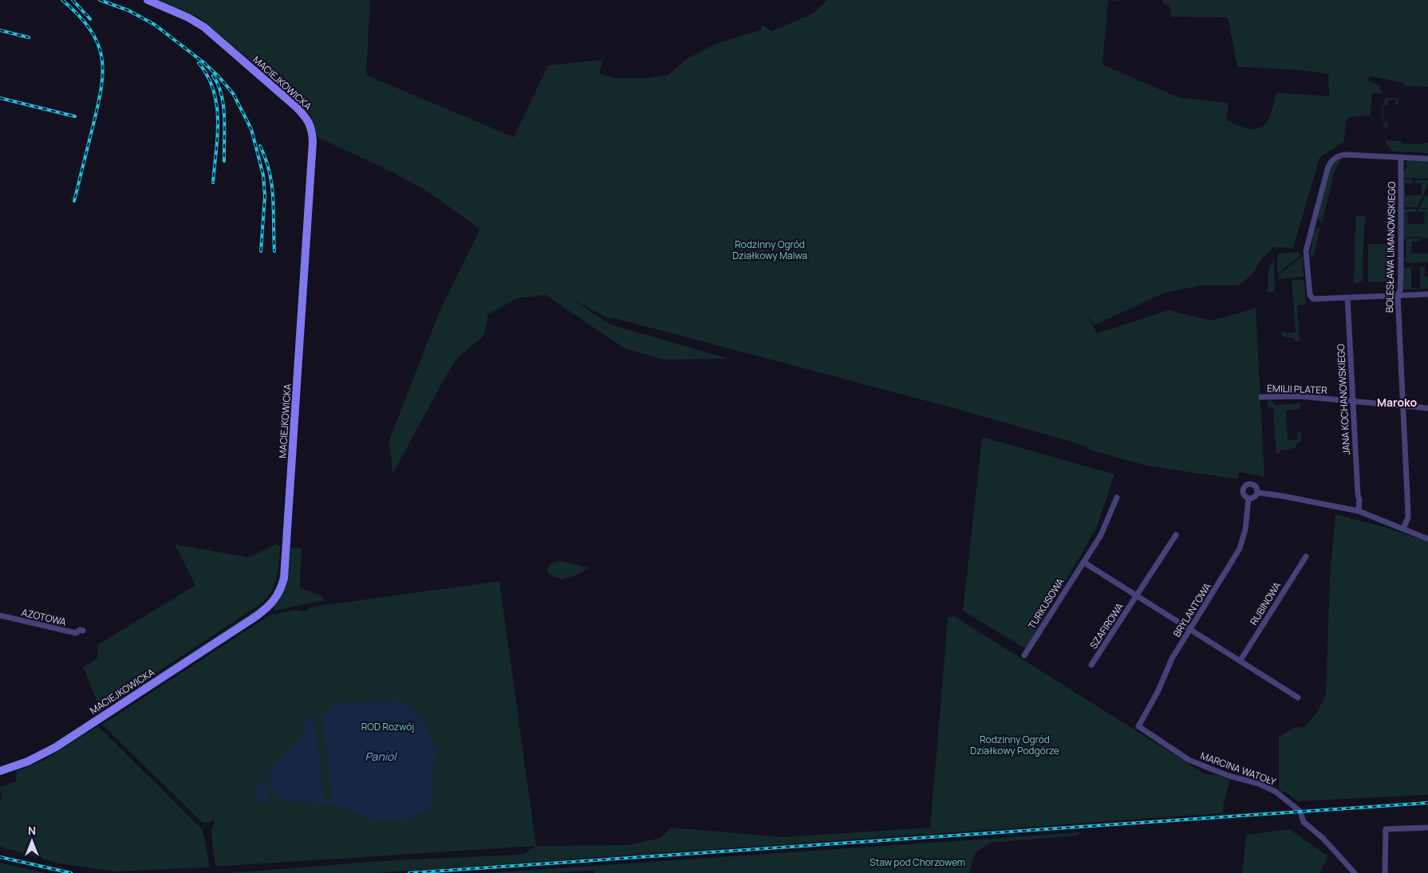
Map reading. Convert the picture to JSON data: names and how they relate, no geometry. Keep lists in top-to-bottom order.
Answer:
{
  "streets": {
    "street": [
      "MACIEJKOWICKA",
      "BOLESŁAWA LIMANOWSKIEGO",
      "EMILII PLATER",
      "JANA KOCHANOWSKIEGO",
      "TURKUSOWA",
      "RUBINOWA",
      "BRYLANTOWA",
      "AZOTOWA",
      "SZAFIROWA",
      "MARCINA WATOŁY"
    ]
  },
  "crossings": [
    ["BOLESŁAWA LIMANOWSKIEGO", "EMILII PLATER"],
    ["EMILII PLATER", "JANA KOCHANOWSKIEGO"],
    ["BRYLANTOWA", "MARCINA WATOŁY"]
  ],
  "districts": ["Maroko"],
  "water": ["Paniol"],
  "parks": [
    "Rodzinny Ogród Działkowy Malwa",
    "ROD Rozwój",
    "Rodzinny Ogród Działkowy Podgórze",
    "Staw pod Chorzowem"
  ],
  "north": "top"
}
